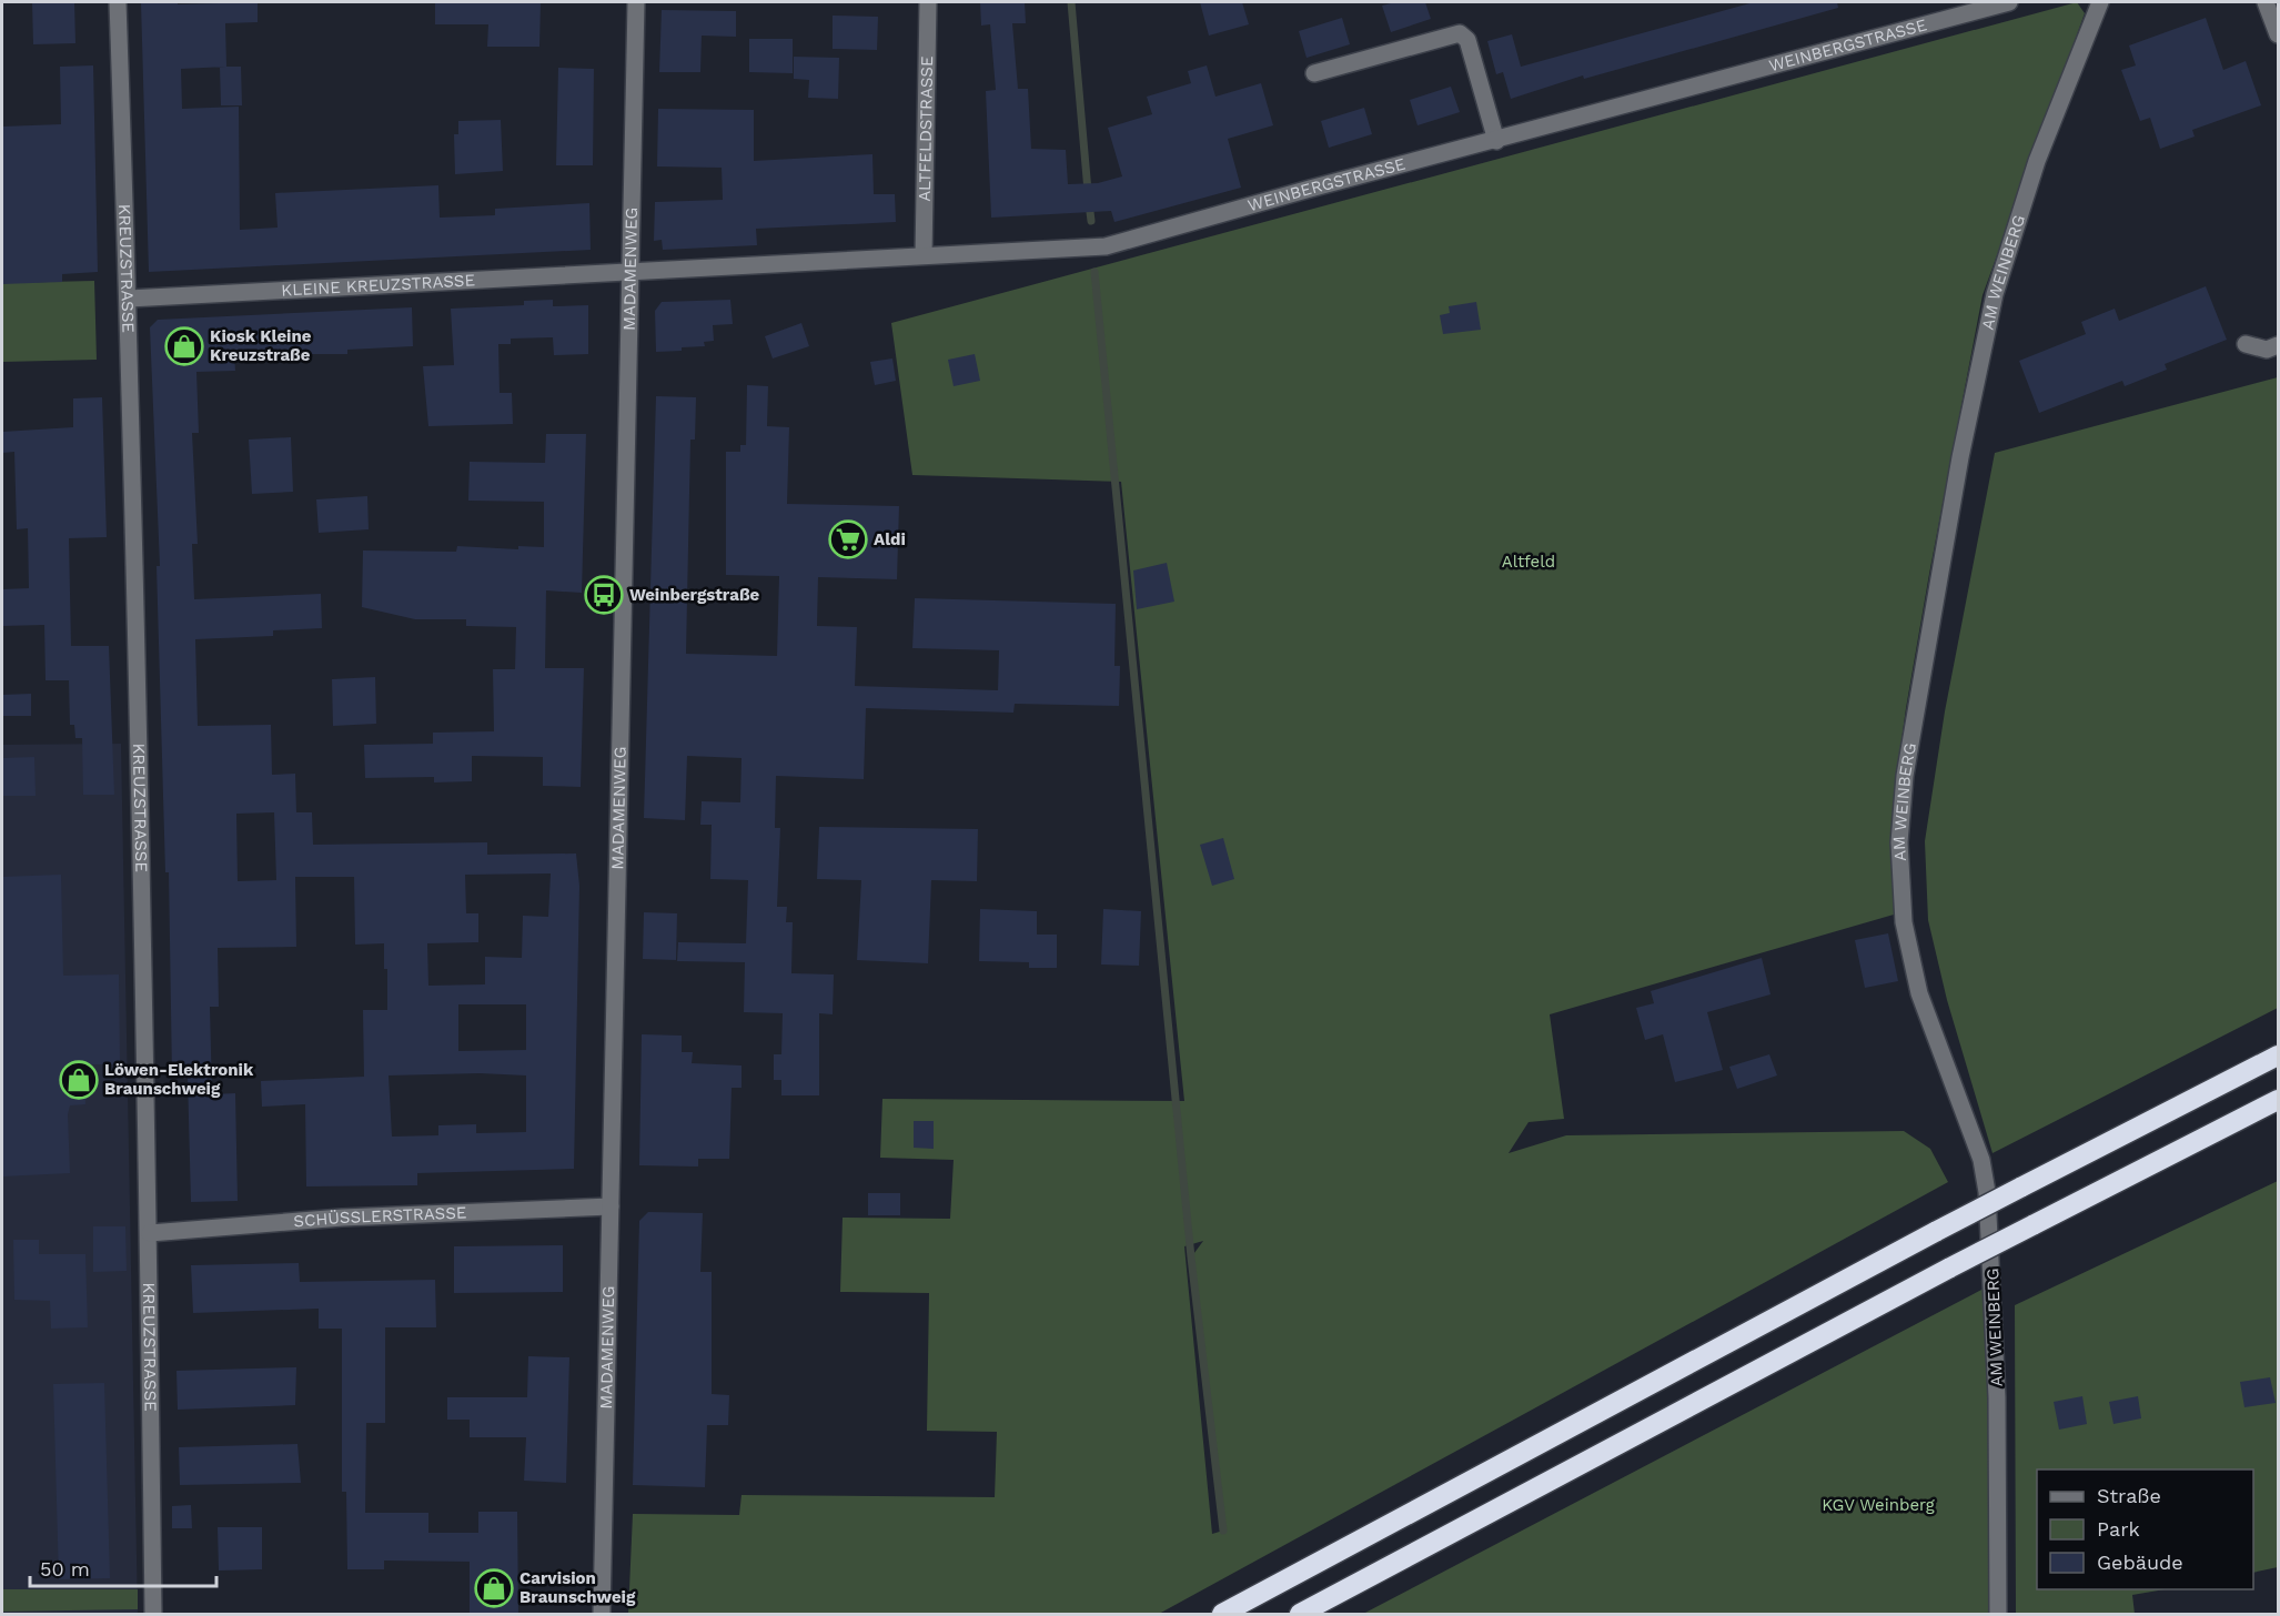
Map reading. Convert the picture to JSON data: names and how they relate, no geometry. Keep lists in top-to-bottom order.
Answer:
{
  "streets": {
    "street": [
      "WEINBERGSTRASSE",
      "ALTFELDSTRASSE",
      "KREUZSTRASSE",
      "MADAMENWEG",
      "AM WEINBERG",
      "KLEINE KREUZSTRASSE",
      "SCHÜSSLERSTRASSE"
    ]
  },
  "crossings": [
    ["WEINBERGSTRASSE", "ALTFELDSTRASSE"],
    ["WEINBERGSTRASSE", "MADAMENWEG"],
    ["WEINBERGSTRASSE", "KLEINE KREUZSTRASSE"],
    ["KREUZSTRASSE", "KLEINE KREUZSTRASSE"],
    ["KREUZSTRASSE", "SCHÜSSLERSTRASSE"],
    ["MADAMENWEG", "KLEINE KREUZSTRASSE"],
    ["MADAMENWEG", "SCHÜSSLERSTRASSE"]
  ],
  "parks": ["Altfeld", "KGV Weinberg"],
  "places": {
    "shop": ["Kiosk Kleine Kreuzstraße", "Löwen-Elektronik Braunschweig", "Carvision Braunschweig"],
    "supermarket": ["Aldi"],
    "bus stop": ["Weinbergstraße"]
  },
  "legend": ["Straße", "Park", "Gebäude"],
  "scale_bar": "50 m"
}
